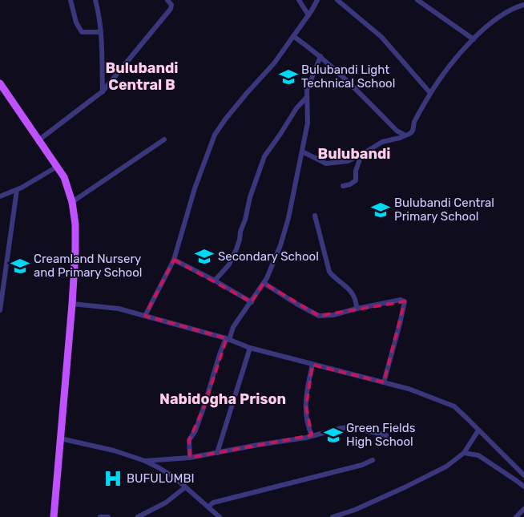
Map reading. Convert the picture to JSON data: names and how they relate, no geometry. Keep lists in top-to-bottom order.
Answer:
{
  "districts": ["Bulubandi Central B", "Bulubandi", "Nabidogha Prison"],
  "places": {
    "school or university": [
      "Bulubandi Light Technical School",
      "Bulubandi Central Primary School",
      "Secondary School",
      "Creamland Nursery and Primary School",
      "Green Fields High School"
    ],
    "hospital": ["BUFULUMBI"]
  }
}
